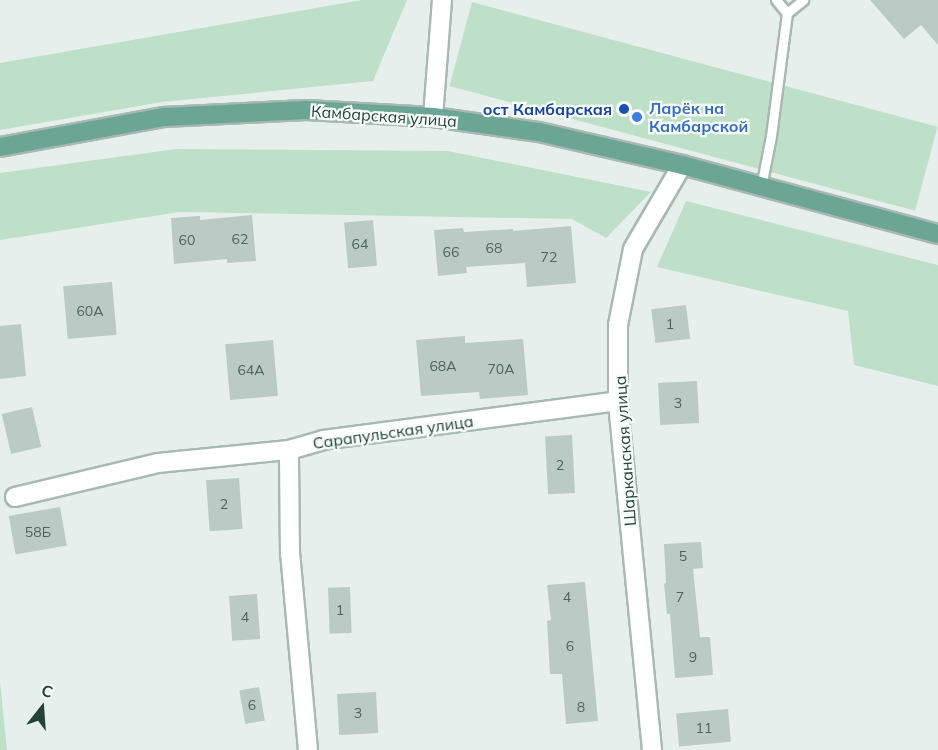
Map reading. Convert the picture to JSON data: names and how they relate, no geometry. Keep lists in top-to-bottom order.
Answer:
{
  "streets": {
    "main road": ["Камбарская улица"],
    "street": ["Сарапульская улица", "Шарканская улица"]
  },
  "crossings": [
    ["Камбарская улица", "Шарканская улица"],
    ["Сарапульская улица", "Шарканская улица"]
  ],
  "places": ["ост Камбарская", "Ларёк на Камбарской"],
  "house_numbers": [
    "62",
    "60",
    "64",
    "68",
    "66",
    "72",
    "60А",
    "1",
    "68А",
    "70А",
    "64А",
    "3",
    "2",
    "2",
    "58Б",
    "5",
    "4",
    "7",
    "1",
    "4",
    "6",
    "9",
    "6",
    "8",
    "3",
    "11"
  ],
  "north": "top"
}
